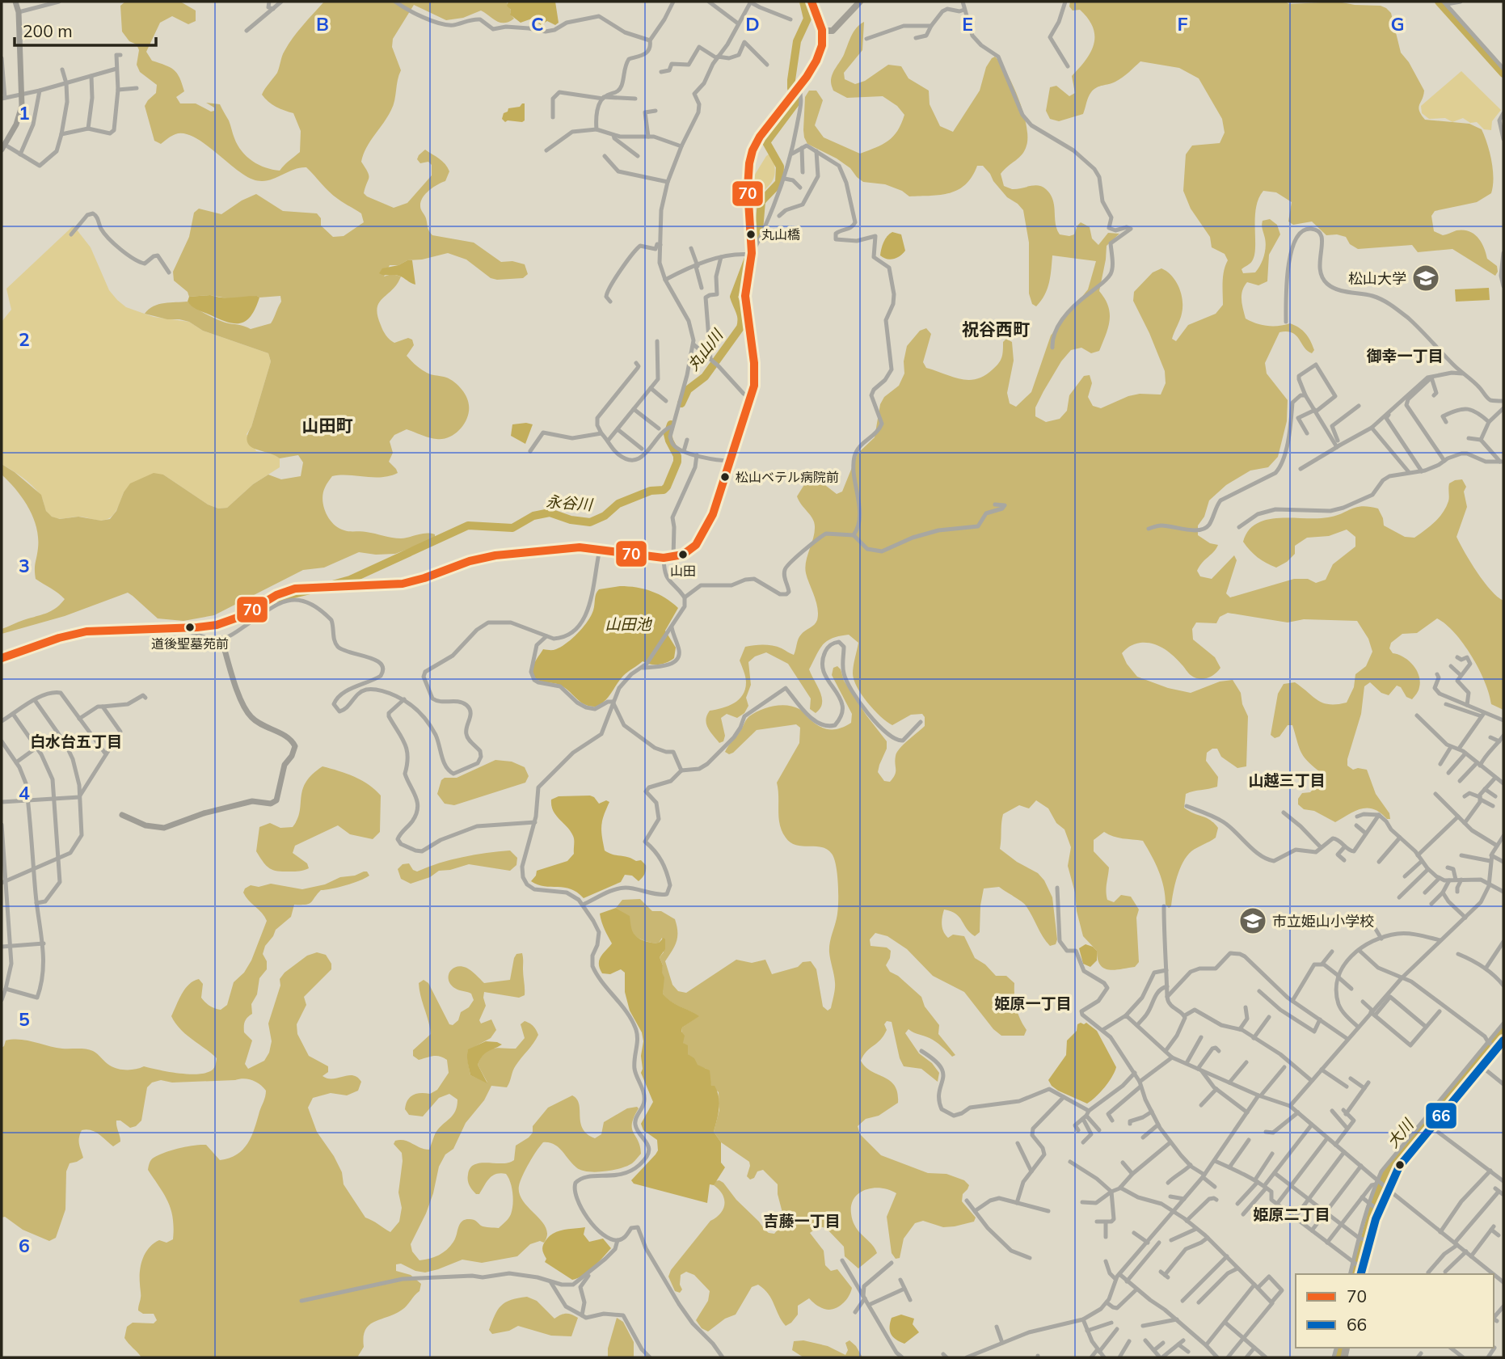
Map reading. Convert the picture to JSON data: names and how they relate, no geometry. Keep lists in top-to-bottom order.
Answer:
{
  "districts": [
    "祝谷西町",
    "御幸一丁目",
    "山田町",
    "白水台五丁目",
    "山越三丁目",
    "姫原一丁目",
    "姫原二丁目",
    "吉藤一丁目"
  ],
  "water": [
    "丸山川",
    "永谷川",
    "山田池",
    "大川"
  ],
  "places": {
    "other": [
      "丸山橋",
      "松山ベテル病院前",
      "山田",
      "道後聖墓苑前"
    ],
    "school or university": ["松山大学", "市立姫山小学校"]
  },
  "lines": ["transit line 70", "transit line 66"],
  "legend": ["70", "66"],
  "scale_bar": "200 m",
  "grid": {
    "columns": [
      "B",
      "C",
      "D",
      "E",
      "F",
      "G"
    ],
    "rows": [
      "1",
      "2",
      "3",
      "4",
      "5",
      "6"
    ]
  }
}
